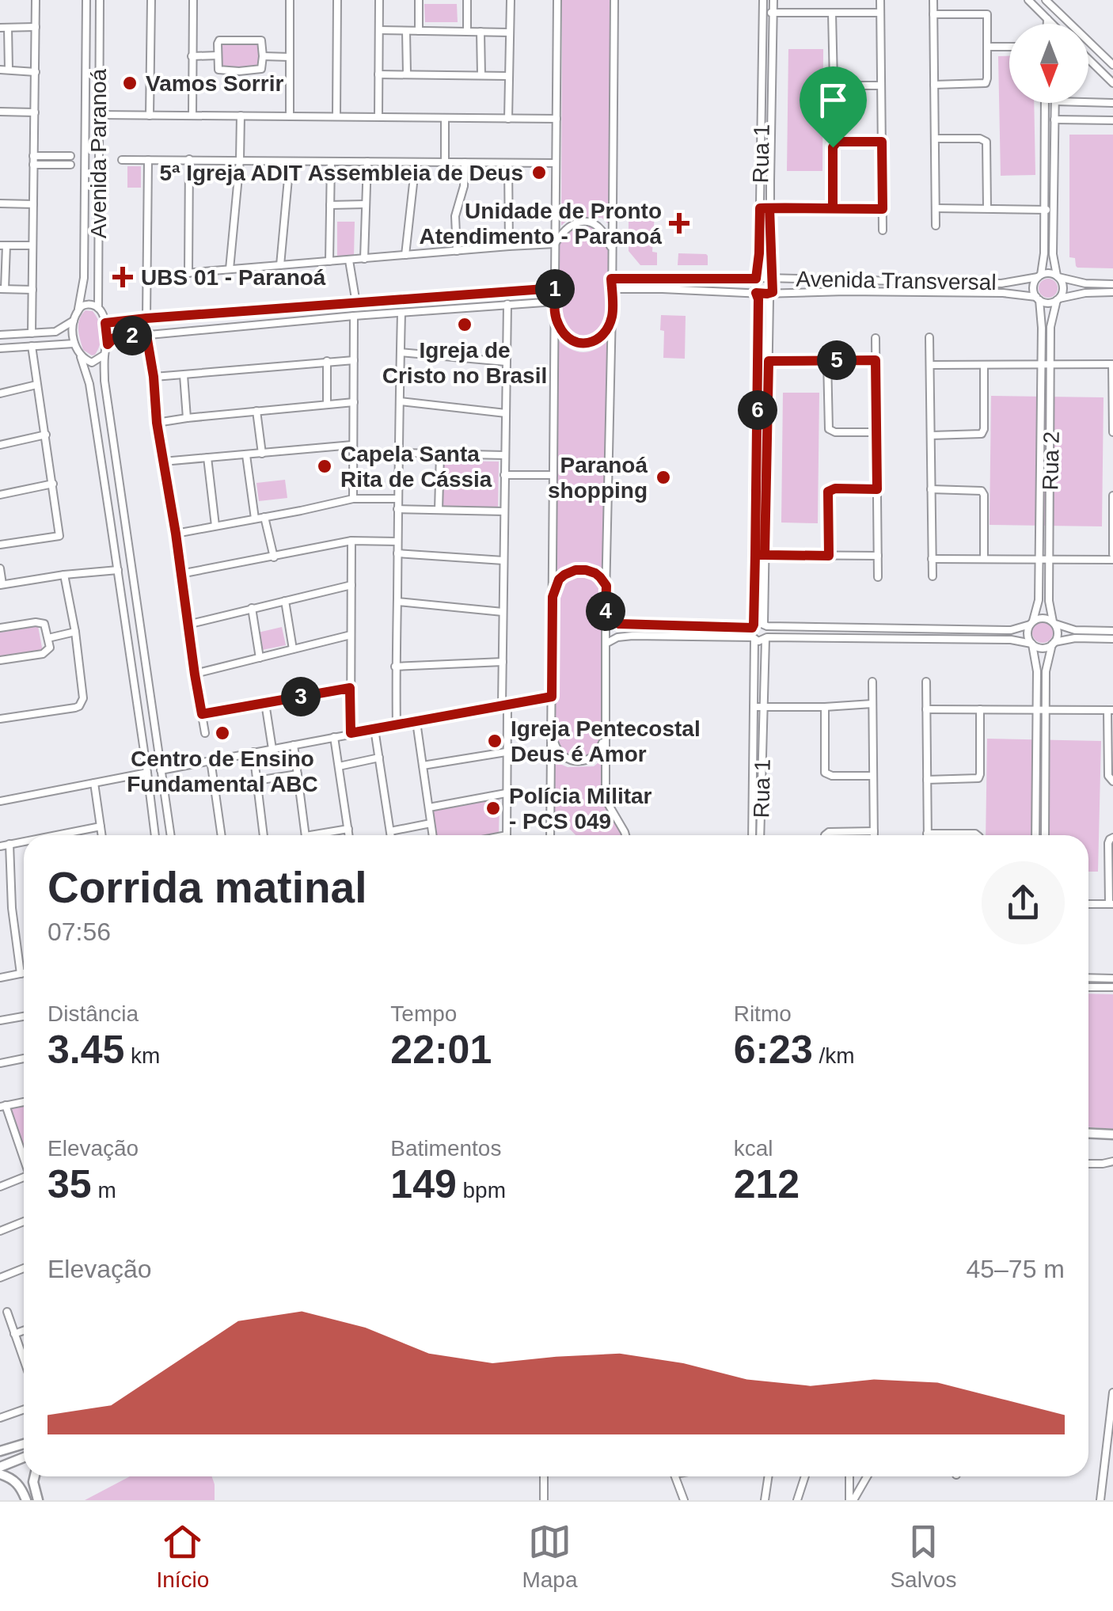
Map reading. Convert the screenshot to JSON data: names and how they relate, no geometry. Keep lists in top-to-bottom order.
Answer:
{
  "streets": {
    "street": [
      "Avenida Paranoá",
      "Rua 1",
      "Avenida Transversal",
      "Rua 2"
    ]
  },
  "crossings": [
    ["Rua 1", "Avenida Transversal"],
    ["Avenida Transversal", "Rua 2"]
  ],
  "places": {
    "other": [
      "Vamos Sorrir",
      "5ª Igreja ADIT Assembleia de Deus",
      "Igreja de Cristo no Brasil",
      "Capela Santa Rita de Cássia",
      "Paranoá shopping",
      "Centro de Ensino Fundamental ABC",
      "Igreja Pentecostal Deus é Amor",
      "Polícia Militar - PCS 049"
    ],
    "health": ["Unidade de Pronto Atendimento - Paranoá", "UBS 01 - Paranoá"]
  },
  "north": "bottom",
  "page": {
    "pins": [
      "1",
      "2",
      "5",
      "6",
      "4",
      "3"
    ],
    "heading": ["Corrida matinal", "07:56"],
    "stats": [
      ["Distância", "3.45 km"],
      ["Tempo", "22:01"],
      ["Ritmo", "6:23 /km"],
      ["Elevação", "35 m"],
      ["Batimentos", "149 bpm"],
      ["kcal", "212"]
    ],
    "chart": ["Elevação", "45–75 m"],
    "tabs": ["Início", "Mapa", "Salvos"]
  }
}
